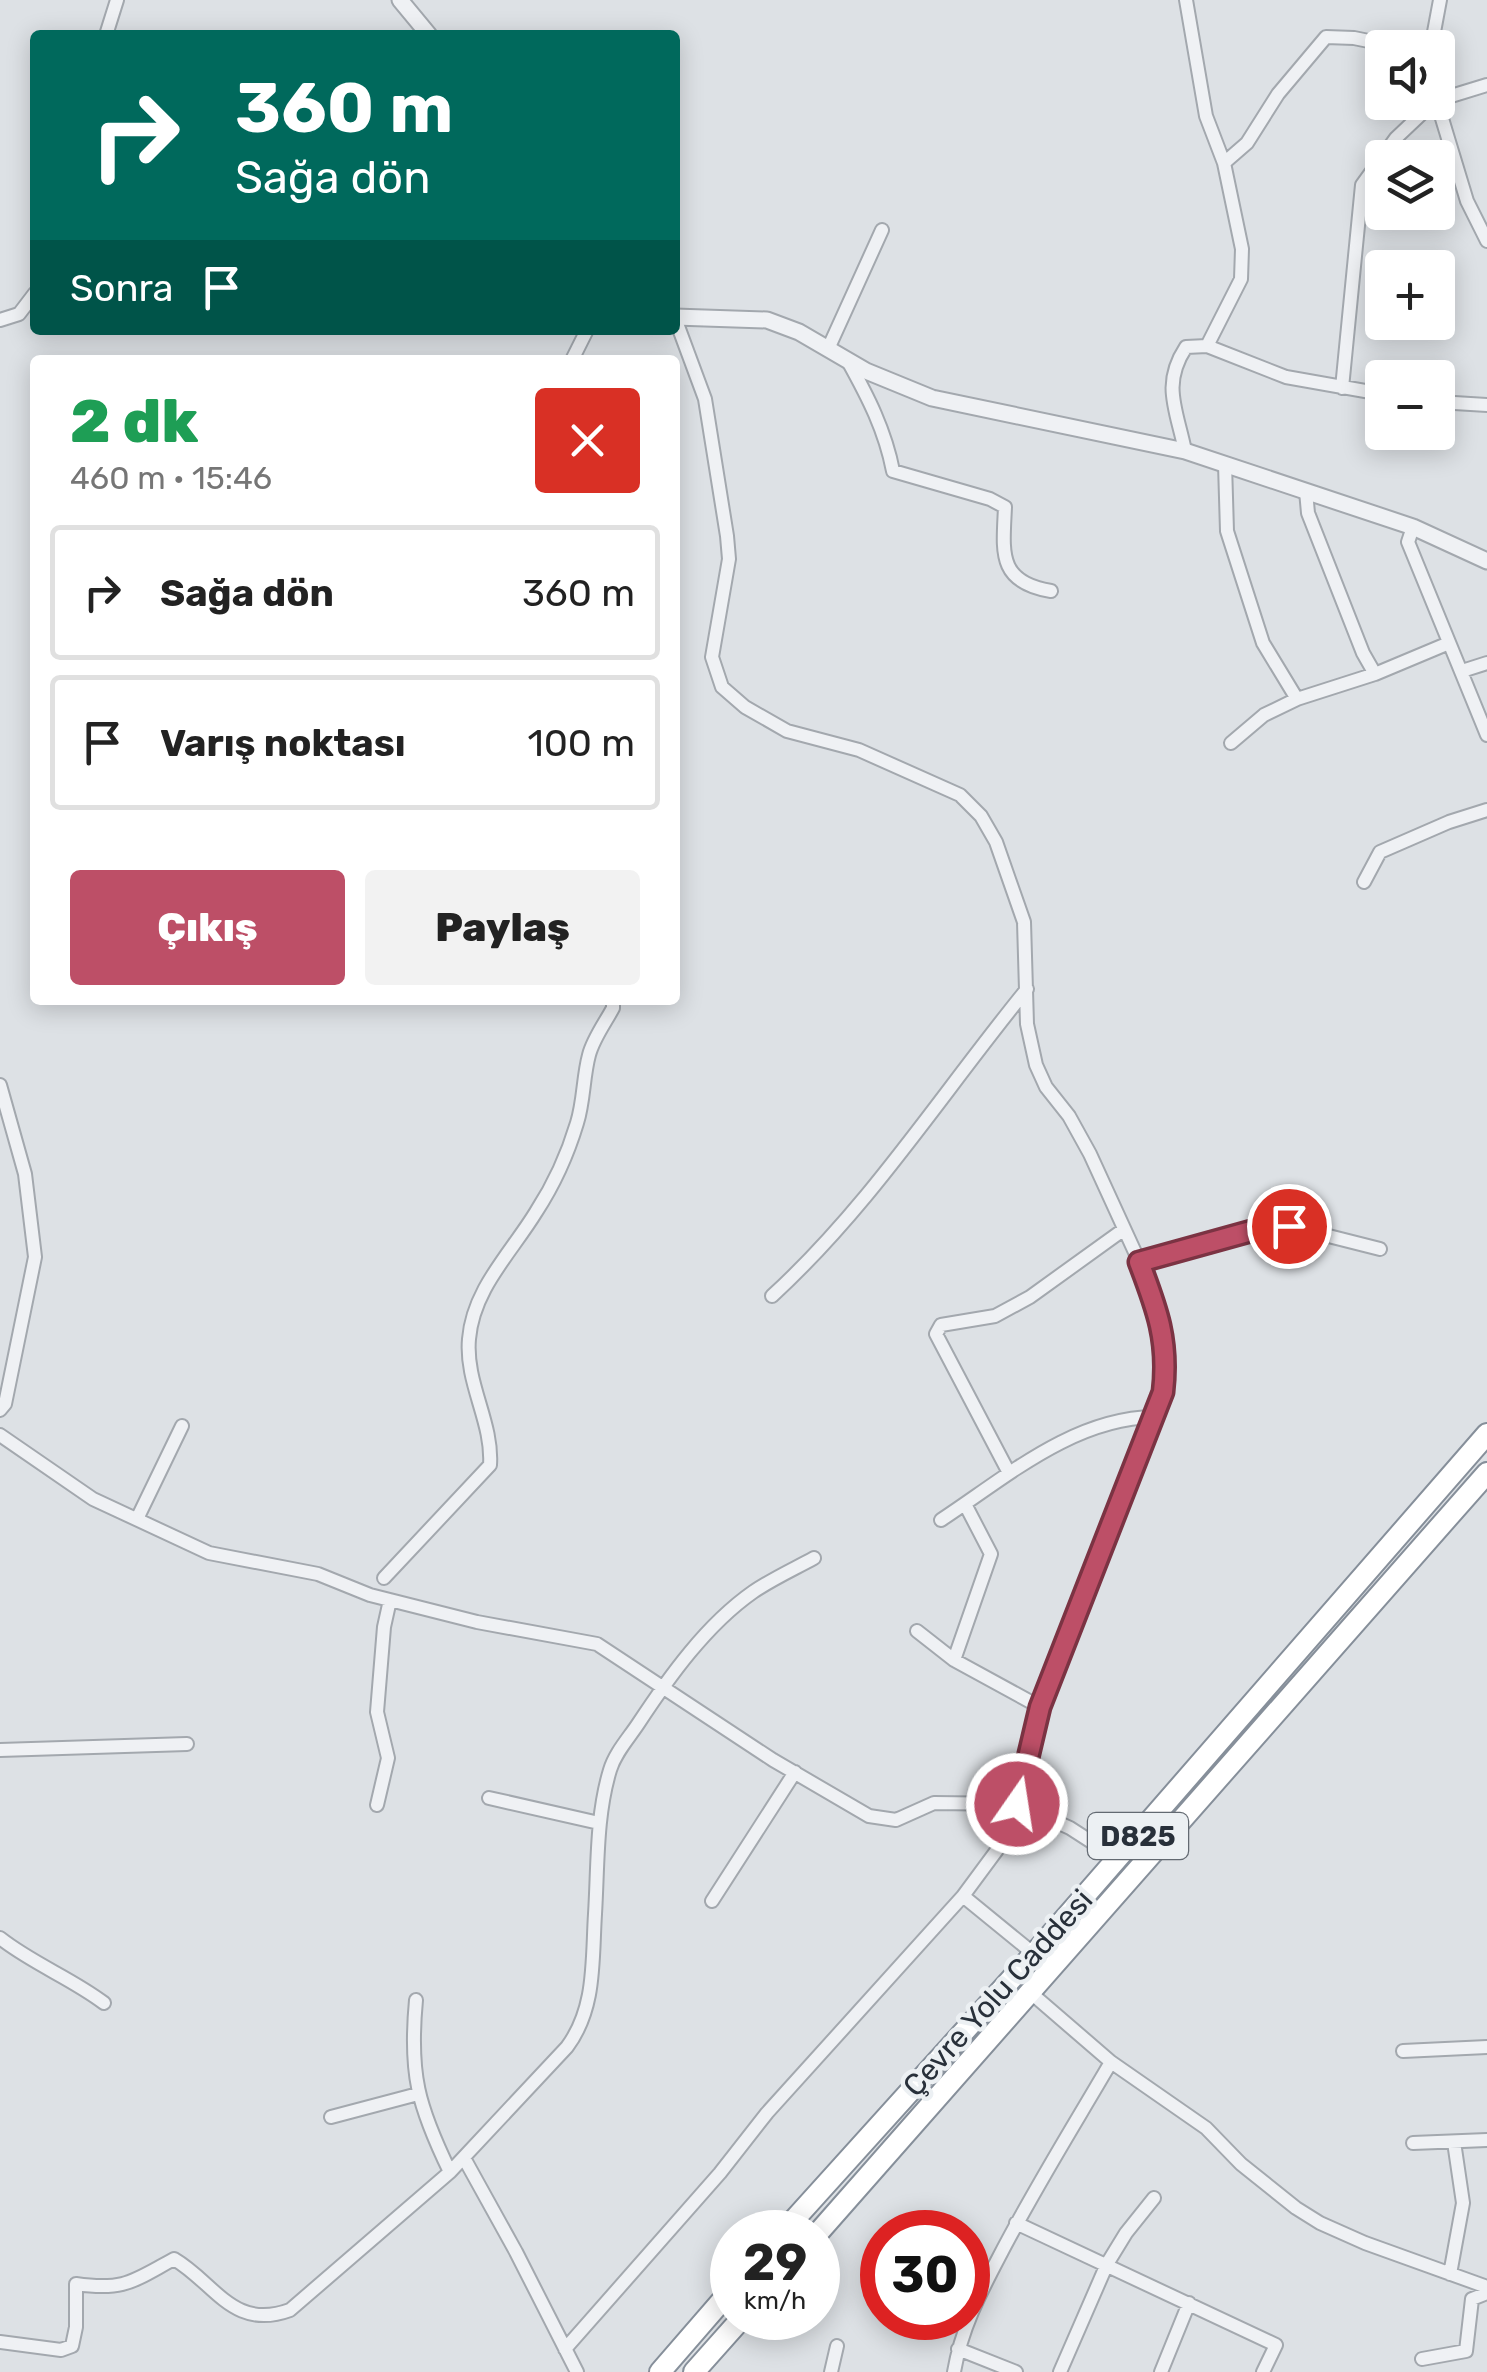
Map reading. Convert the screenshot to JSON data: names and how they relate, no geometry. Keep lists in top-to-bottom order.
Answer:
{
  "streets": {
    "highway": ["D825", "Çevre Yolu Caddesi"]
  },
  "page": {
    "map_buttons": ["+", "−"],
    "turn": ["360 m", "Sağa dön"],
    "then": "Sonra",
    "heading": ["2 dk", "460 m · 15:46"],
    "list": [
      {
        "name": "Sağa dön",
        "value": "360 m"
      },
      {
        "name": "Varış noktası",
        "value": "100 m"
      }
    ],
    "buttons": ["Çıkış", "Paylaş"],
    "speed": "29 km/h",
    "limit": "30"
  }
}
